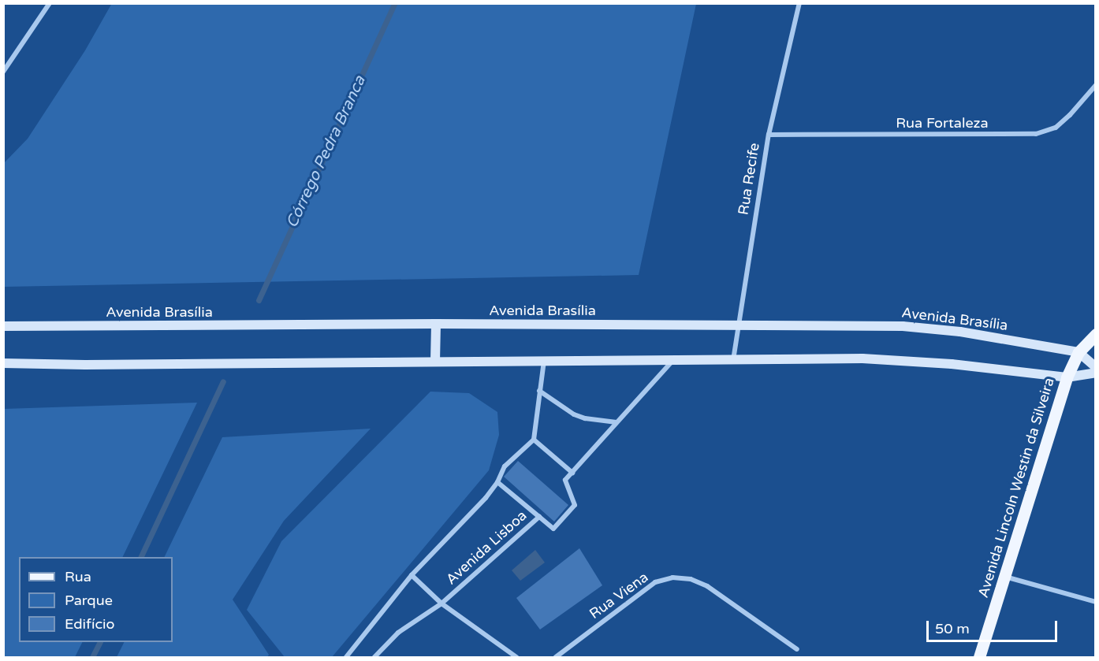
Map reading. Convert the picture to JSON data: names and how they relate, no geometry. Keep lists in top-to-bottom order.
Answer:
{
  "streets": {
    "main road": ["Avenida Brasília", "Avenida Lincoln Westin da Silveira"],
    "street": [
      "Rua Fortaleza",
      "Rua Recife",
      "Avenida Lisboa",
      "Rua Viena"
    ]
  },
  "crossings": [
    ["Rua Fortaleza", "Rua Recife"],
    ["Rua Recife", "Avenida Brasília"],
    ["Avenida Brasília", "Avenida Lincoln Westin da Silveira"]
  ],
  "water": ["Córrego Pedra Branca"],
  "legend": ["Rua", "Parque", "Edifício"],
  "scale_bar": "50 m"
}
